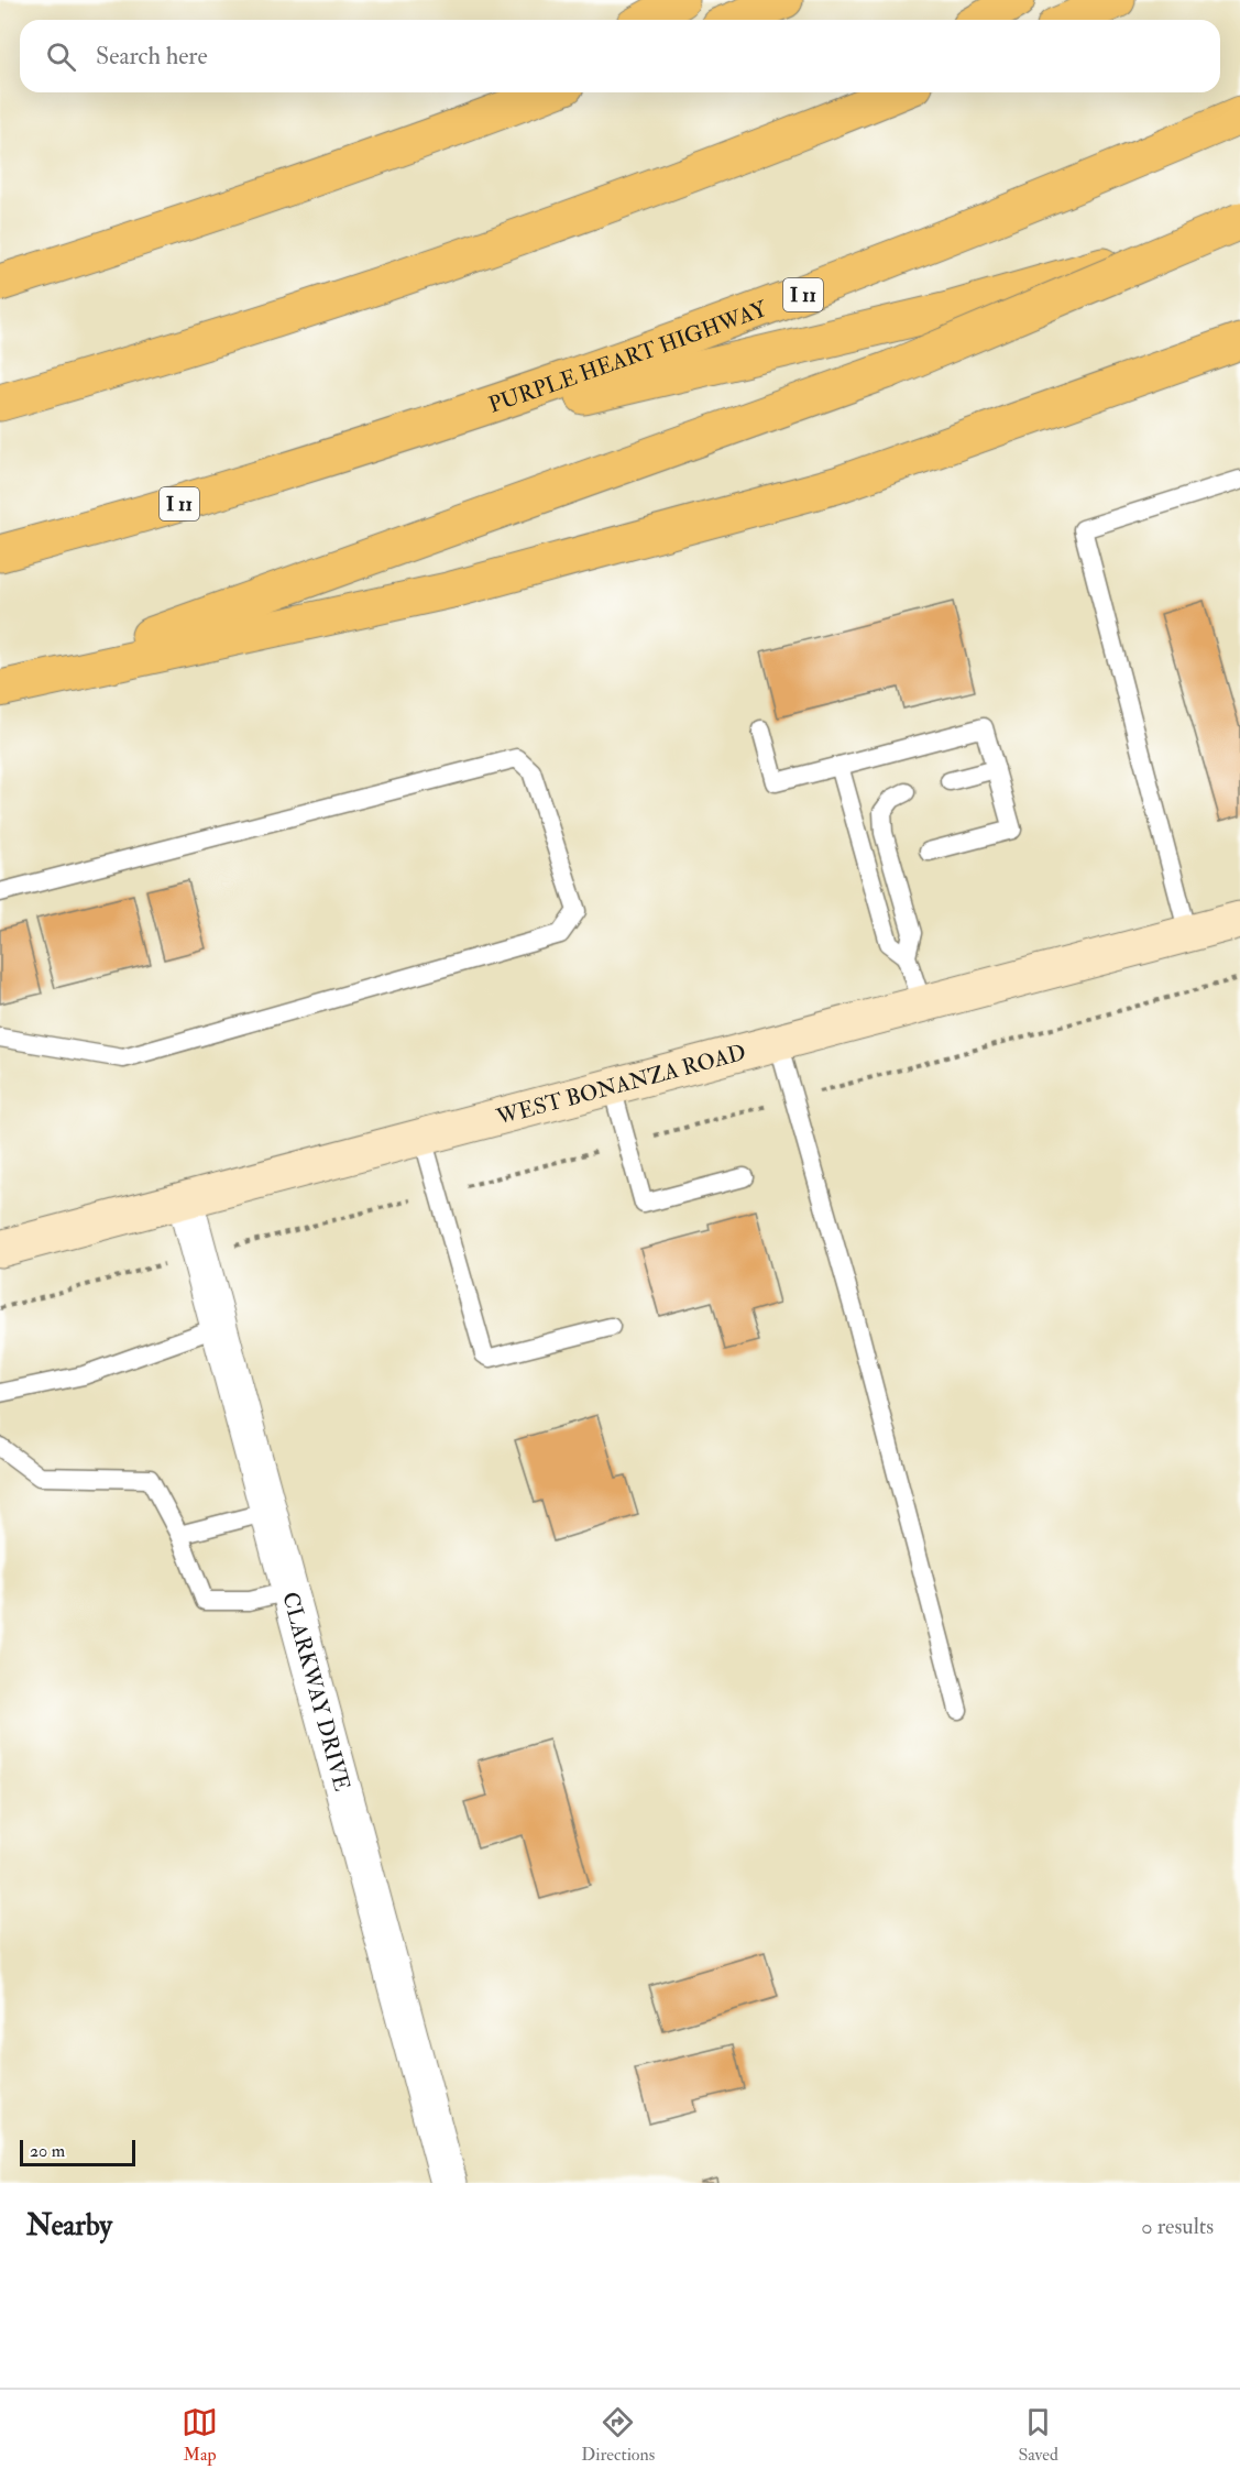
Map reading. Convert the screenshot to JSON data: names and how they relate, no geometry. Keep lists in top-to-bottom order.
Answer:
{
  "streets": {
    "highway": ["I 11", "PURPLE HEART HIGHWAY"],
    "main road": ["WEST BONANZA ROAD"],
    "street": ["CLARKWAY DRIVE"]
  },
  "crossings": [
    ["WEST BONANZA ROAD", "CLARKWAY DRIVE"]
  ],
  "scale_bar": "20 m",
  "page": {
    "search": "Search here",
    "scale": "20 m",
    "heading": ["Nearby", "0 results"],
    "nav": ["Map", "Directions", "Saved"]
  }
}
